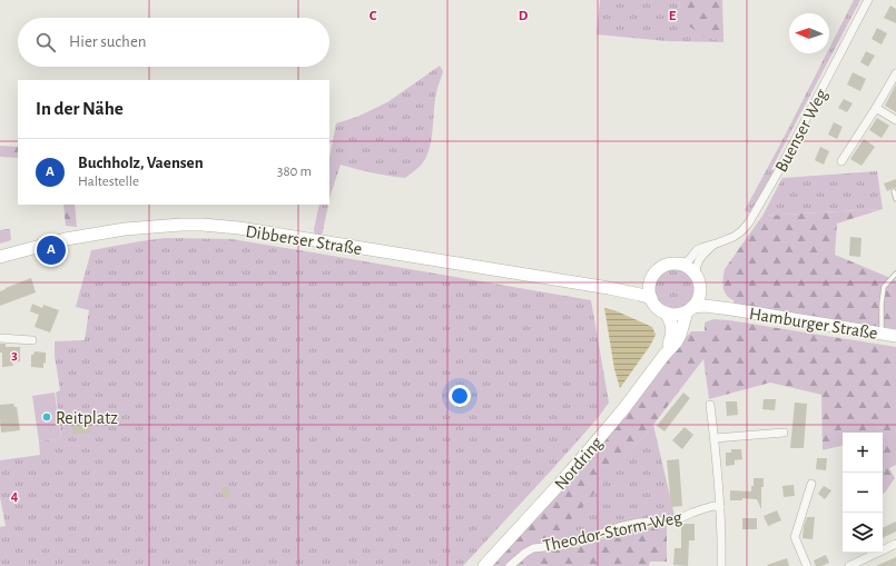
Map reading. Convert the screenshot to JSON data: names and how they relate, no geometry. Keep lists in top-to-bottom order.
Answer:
{
  "streets": {
    "main road": ["Dibberser Straße", "Hamburger Straße", "Nordring"],
    "street": ["Buenser Weg", "Theodor-Storm-Weg"]
  },
  "crossings": [
    ["Buenser Weg", "Dibberser Straße"],
    ["Buenser Weg", "Hamburger Straße"],
    ["Buenser Weg", "Nordring"],
    ["Dibberser Straße", "Hamburger Straße"],
    ["Dibberser Straße", "Nordring"],
    ["Hamburger Straße", "Nordring"]
  ],
  "places": ["Reitplatz"],
  "north": "left",
  "page": {
    "search": "Hier suchen",
    "heading": "In der Nähe",
    "list": [
      {
        "mark": "A",
        "name": "Buchholz, Vaensen",
        "note": "Haltestelle",
        "value": "380 m"
      }
    ],
    "pins": "A",
    "map_buttons": ["+", "−"]
  },
  "grid": {
    "columns": ["C", "D", "E"],
    "rows": ["3", "4"]
  }
}
